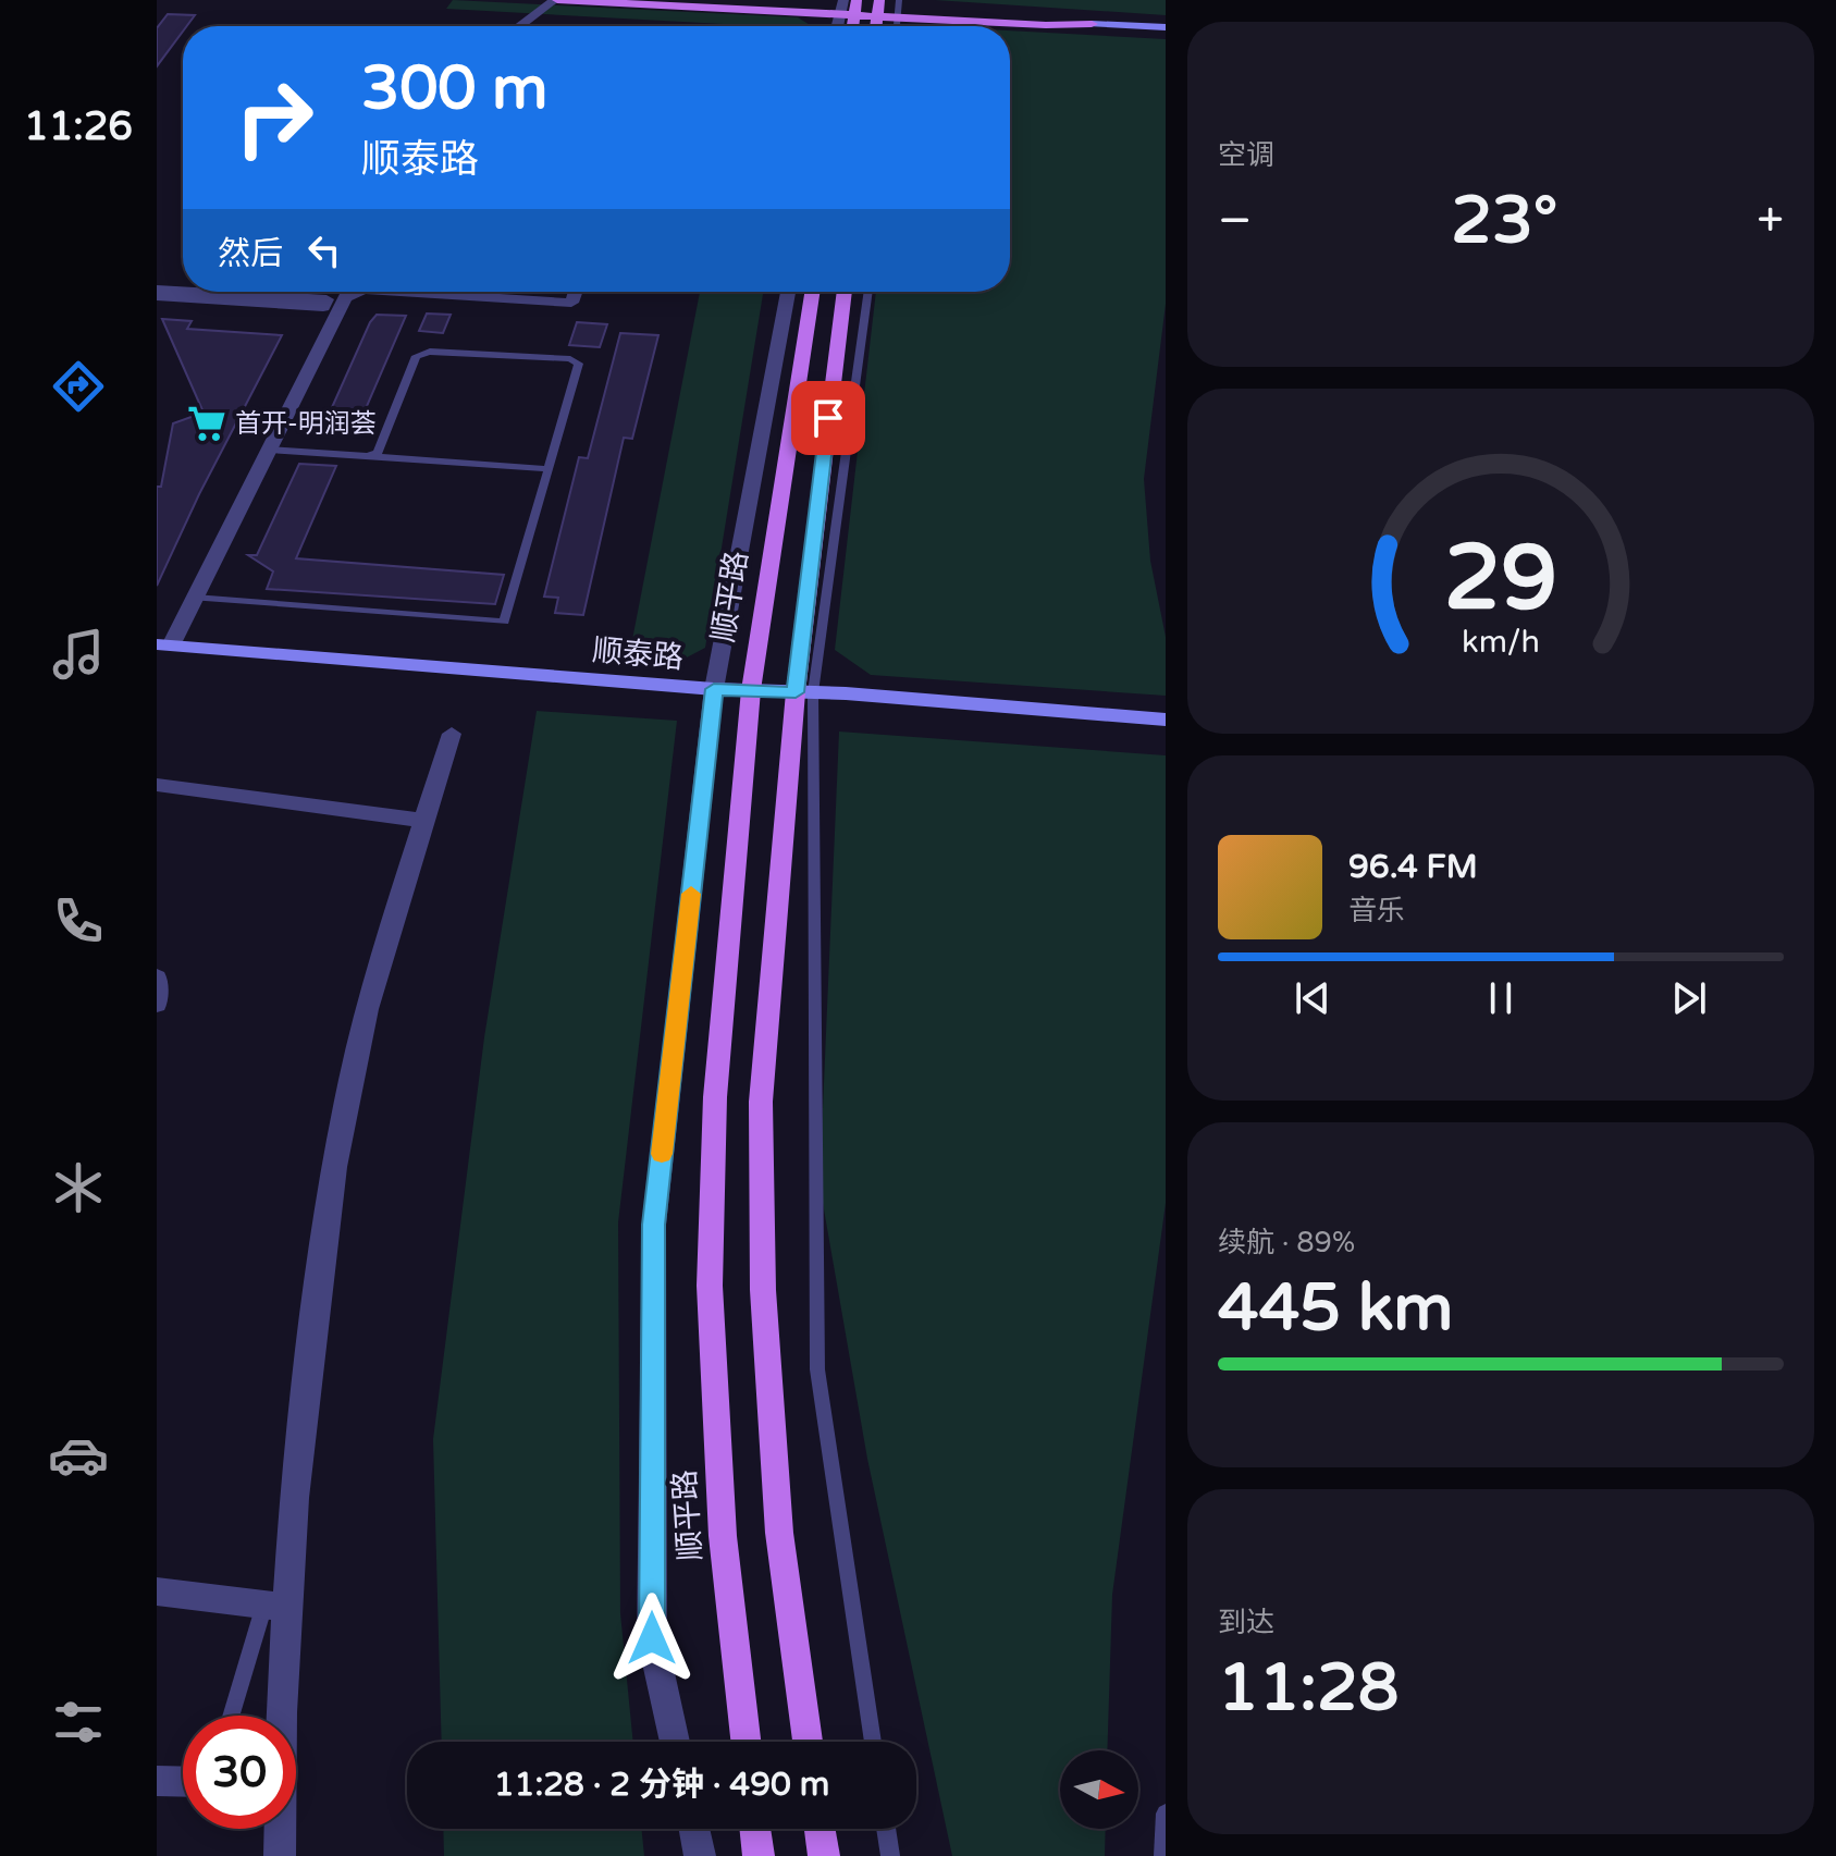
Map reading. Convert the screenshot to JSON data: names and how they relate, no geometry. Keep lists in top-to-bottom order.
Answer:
{
  "streets": {
    "main road": ["顺平路"],
    "street": ["顺泰路"]
  },
  "crossings": [
    ["顺平路", "顺泰路"]
  ],
  "places": {
    "supermarket": ["首开-明润荟"]
  },
  "north": "right",
  "page": {
    "tabs": "11:26",
    "tile": [
      "空调",
      ["续航 · 89%", "445 km"],
      ["到达", "11:28"]
    ],
    "turn": ["300 m", "顺泰路"],
    "heat": ["−", "23°", "+"],
    "then": "然后",
    "song": ["96.4 FM", "音乐"],
    "limit": "30",
    "trip": "11:28 · 2 分钟 · 490 m",
    "gauge": ["29", "km/h"]
  }
}
